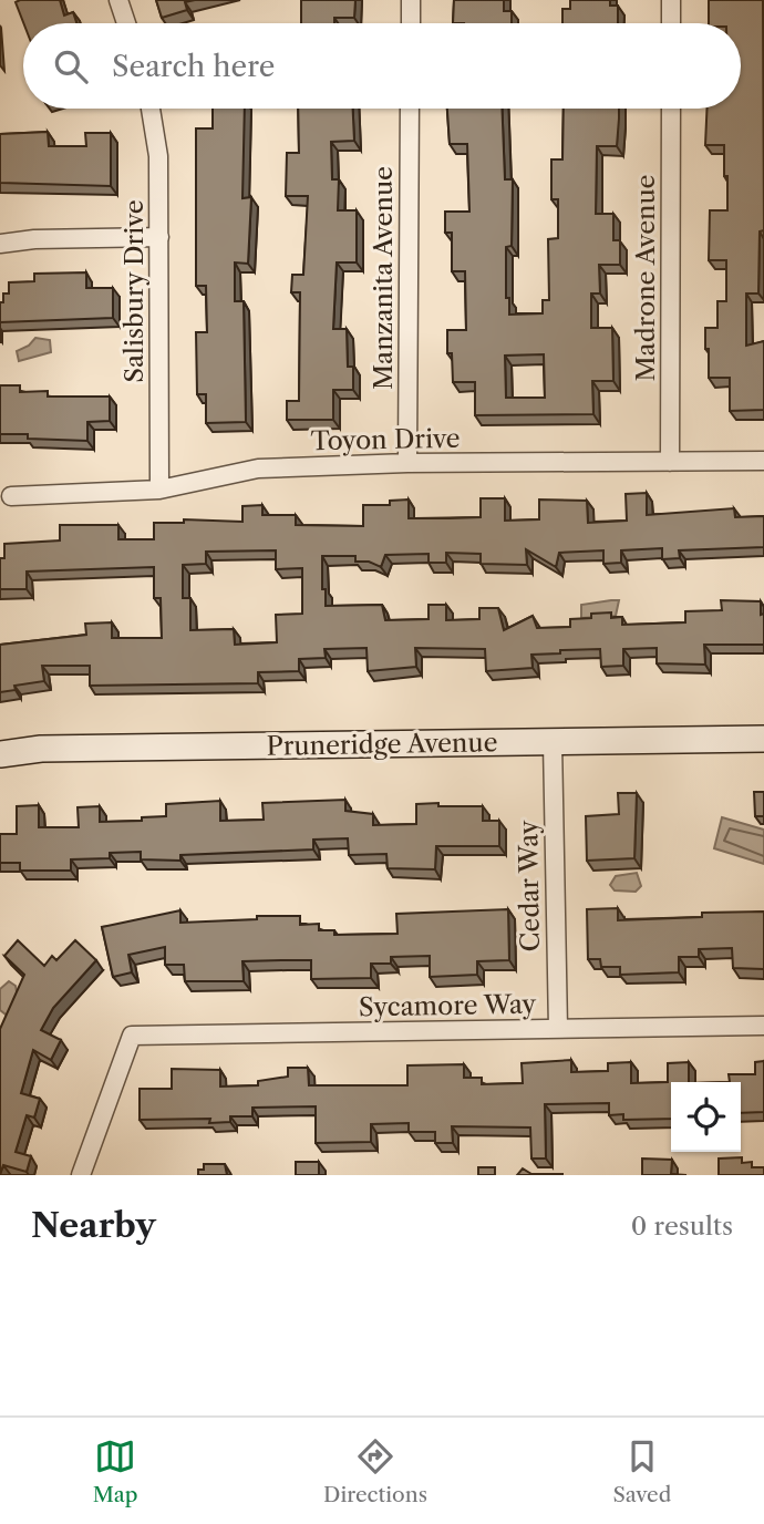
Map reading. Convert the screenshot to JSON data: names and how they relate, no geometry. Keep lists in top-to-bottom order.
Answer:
{
  "streets": {
    "main road": ["Pruneridge Avenue"],
    "street": [
      "Manzanita Avenue",
      "Madrone Avenue",
      "Salisbury Drive",
      "Toyon Drive",
      "Cedar Way",
      "Sycamore Way"
    ]
  },
  "crossings": [
    ["Manzanita Avenue", "Toyon Drive"],
    ["Madrone Avenue", "Toyon Drive"],
    ["Salisbury Drive", "Toyon Drive"],
    ["Pruneridge Avenue", "Cedar Way"],
    ["Cedar Way", "Sycamore Way"]
  ],
  "page": {
    "search": "Search here",
    "heading": ["Nearby", "0 results"],
    "nav": ["Map", "Directions", "Saved"]
  }
}
